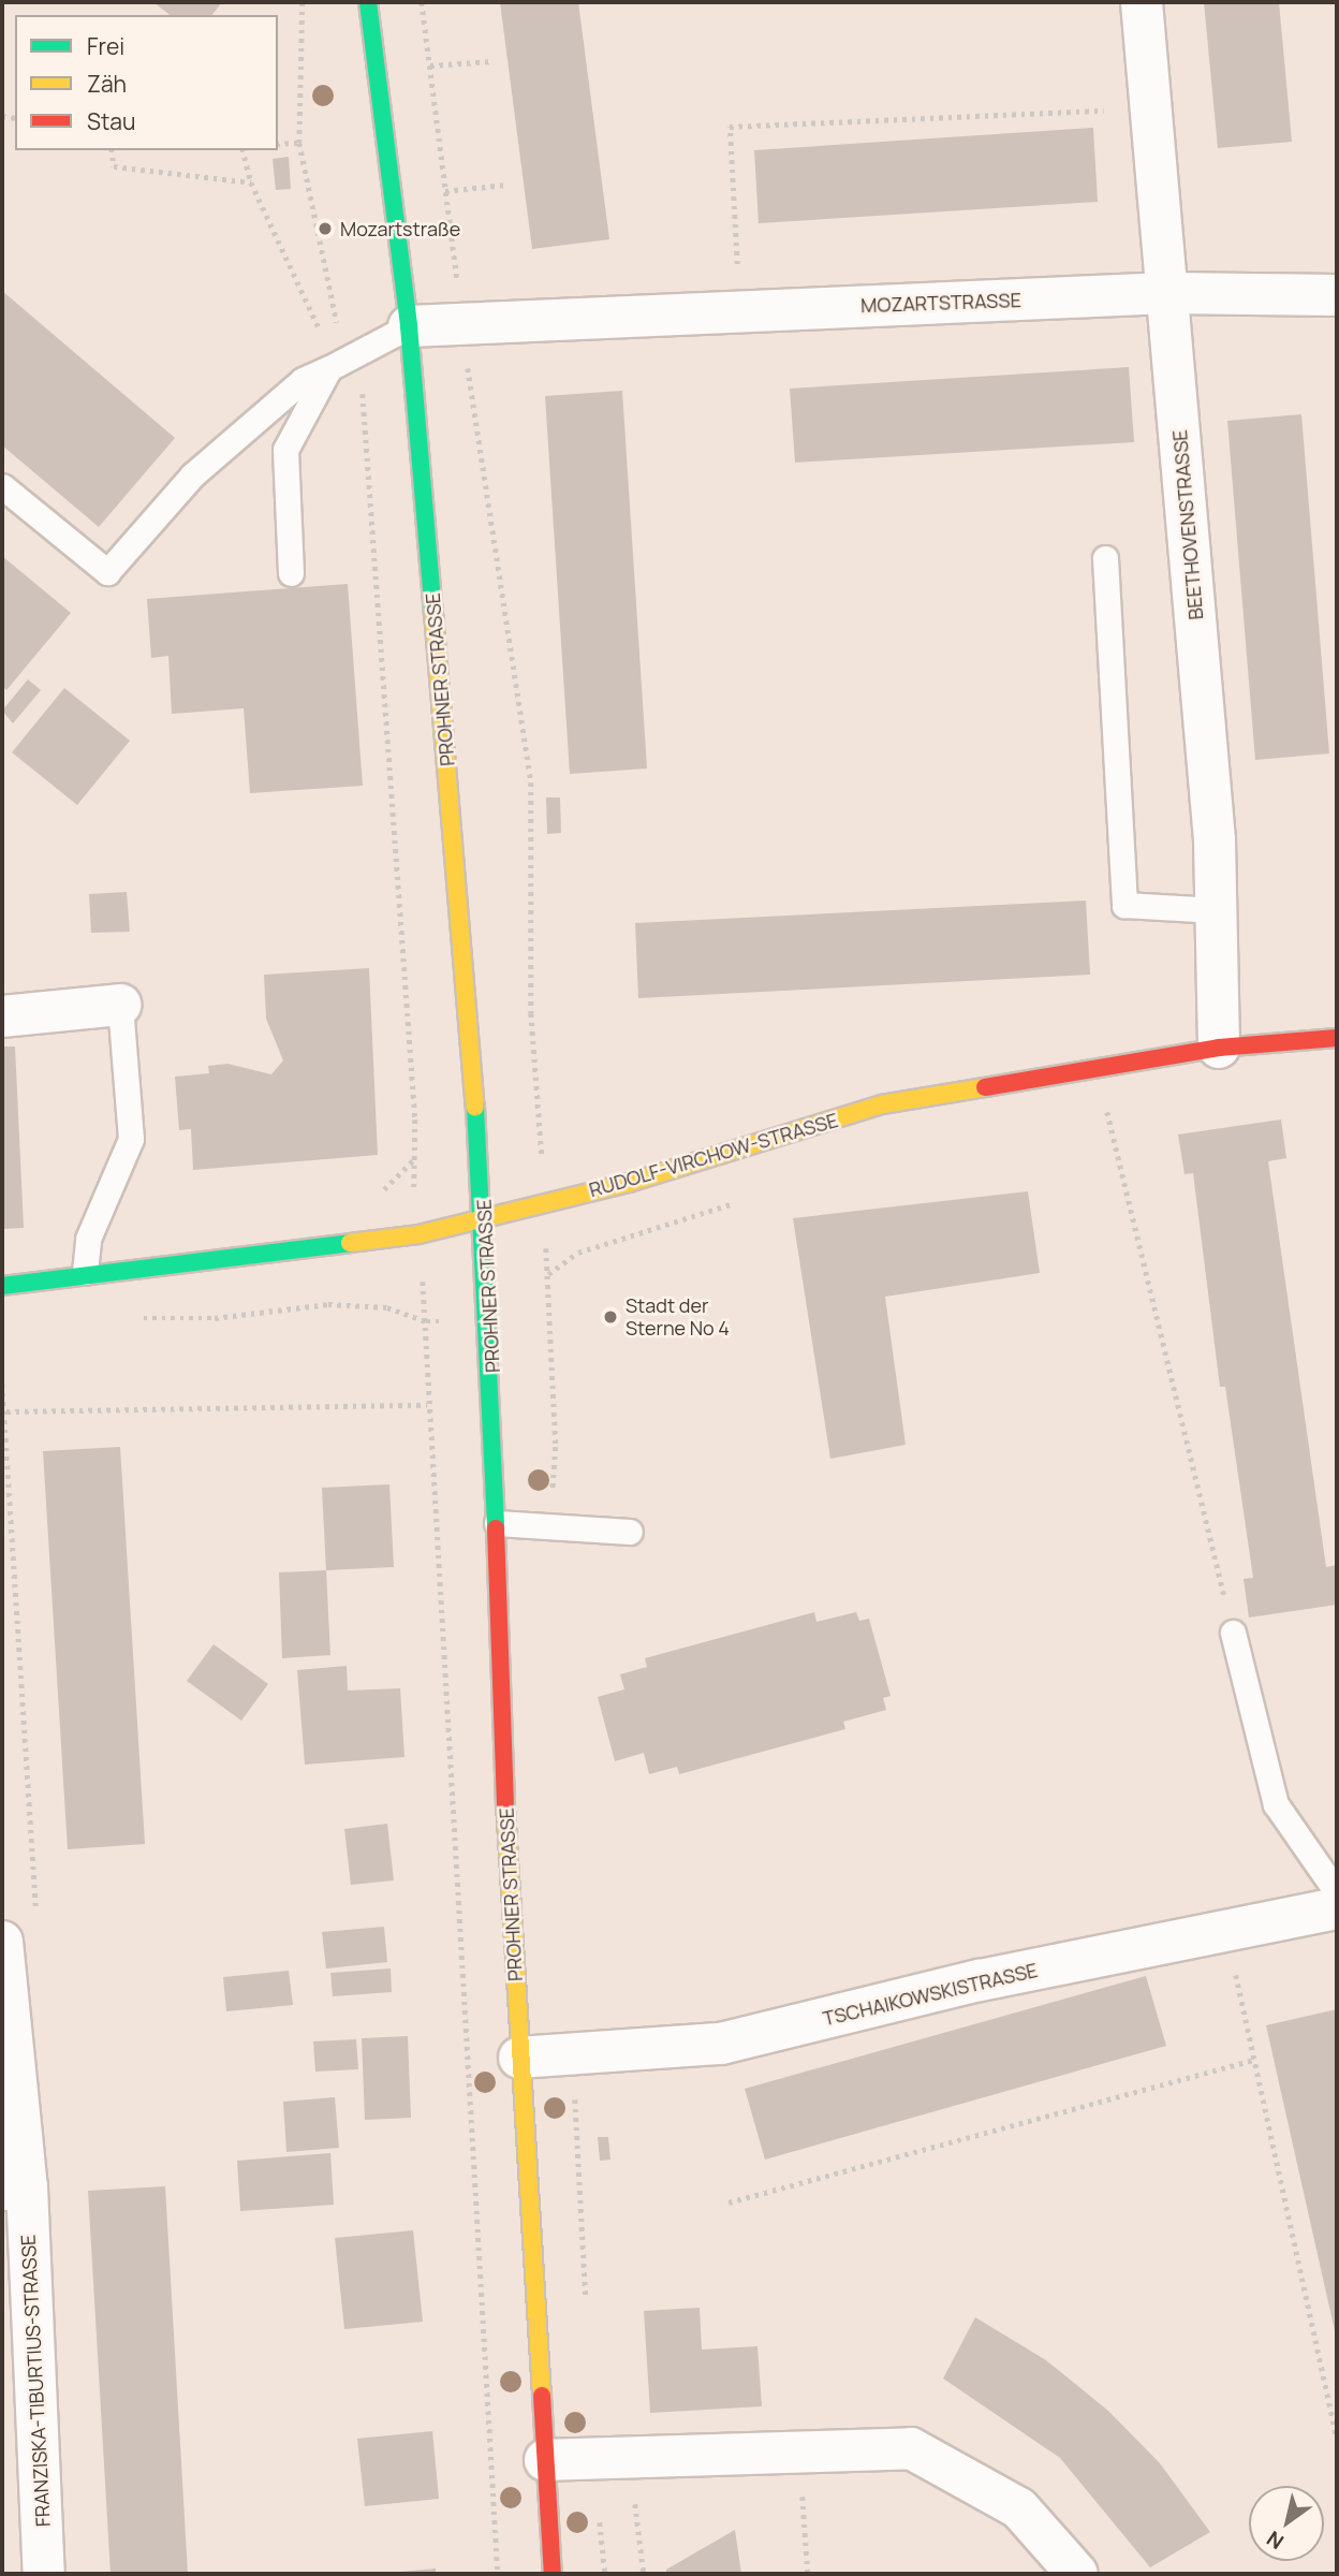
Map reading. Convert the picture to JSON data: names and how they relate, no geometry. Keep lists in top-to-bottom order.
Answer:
{
  "streets": {
    "main road": ["PROHNER STRASSE", "RUDOLF-VIRCHOW-STRASSE"],
    "street": [
      "MOZARTSTRASSE",
      "BEETHOVENSTRASSE",
      "TSCHAIKOWSKISTRASSE",
      "FRANZISKA-TIBURTIUS-STRASSE"
    ]
  },
  "crossings": [
    ["MOZARTSTRASSE", "BEETHOVENSTRASSE"],
    ["MOZARTSTRASSE", "PROHNER STRASSE"],
    ["BEETHOVENSTRASSE", "RUDOLF-VIRCHOW-STRASSE"],
    ["PROHNER STRASSE", "RUDOLF-VIRCHOW-STRASSE"],
    ["PROHNER STRASSE", "TSCHAIKOWSKISTRASSE"]
  ],
  "places": ["Mozartstraße", "Stadt der Sterne No 4"],
  "legend": ["Frei", "Zäh", "Stau"],
  "north": "bottom left"
}
